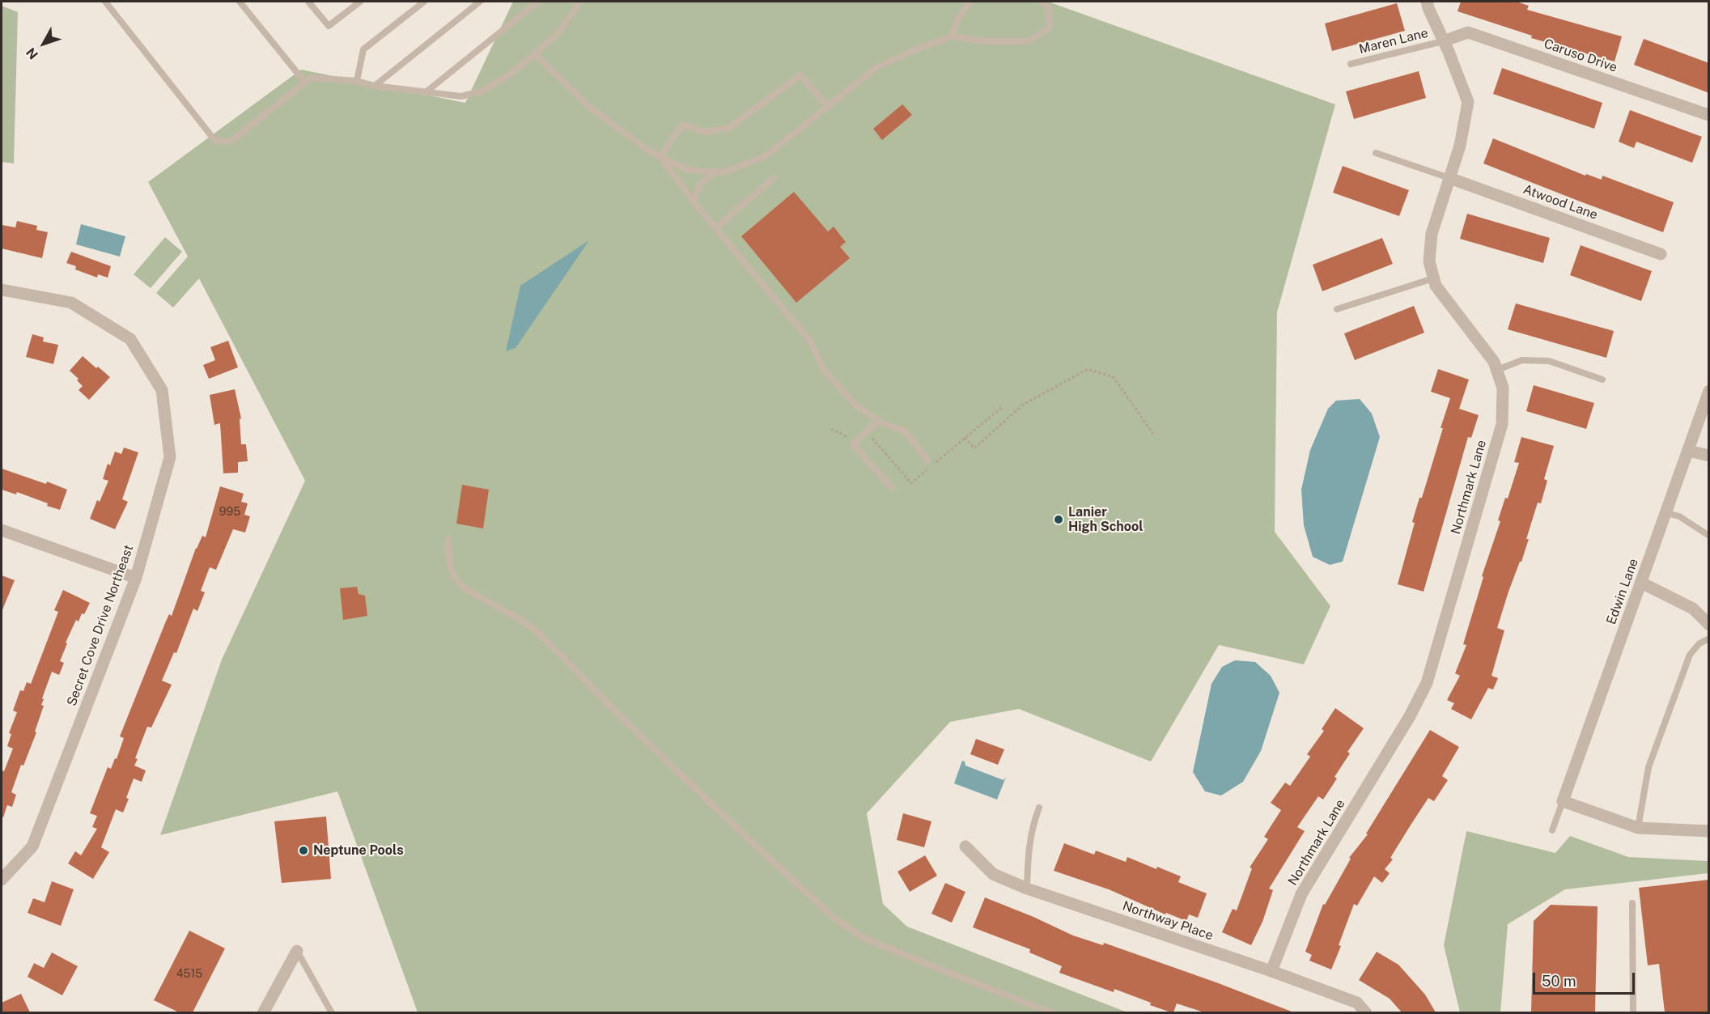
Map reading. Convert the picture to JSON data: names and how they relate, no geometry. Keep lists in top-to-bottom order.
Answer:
{
  "streets": {
    "street": [
      "Caruso Drive",
      "Atwood Lane",
      "Northmark Lane",
      "Edwin Lane",
      "Secret Cove Drive Northeast",
      "Northway Place"
    ],
    "lane": ["Maren Lane"]
  },
  "crossings": [
    ["Maren Lane", "Caruso Drive"],
    ["Maren Lane", "Northmark Lane"],
    ["Caruso Drive", "Northmark Lane"],
    ["Atwood Lane", "Northmark Lane"],
    ["Northmark Lane", "Northway Place"]
  ],
  "places": ["Lanier High School", "Neptune Pools"],
  "house_numbers": ["995", "4515"],
  "scale_bar": "50 m",
  "north": "bottom left"
}
